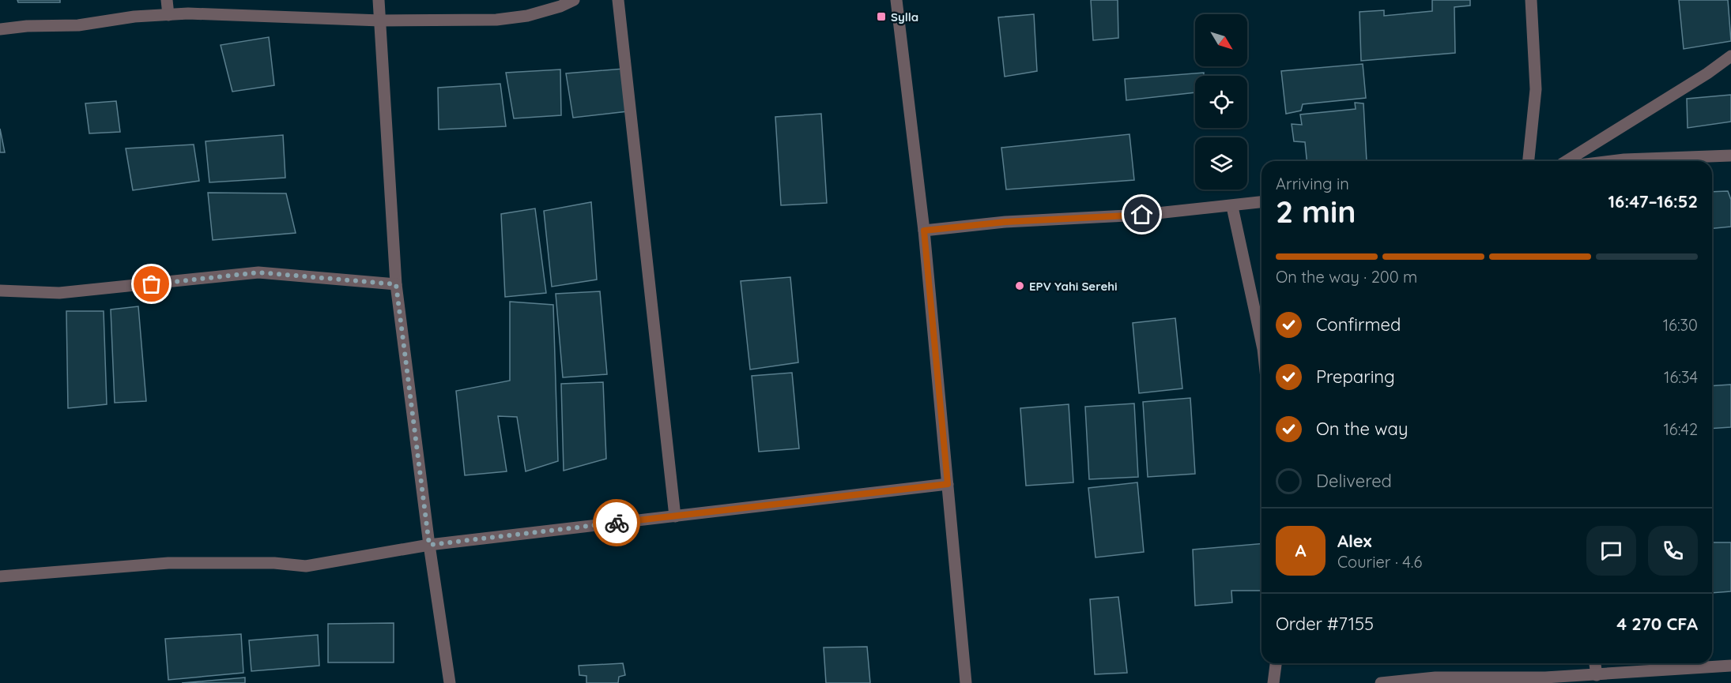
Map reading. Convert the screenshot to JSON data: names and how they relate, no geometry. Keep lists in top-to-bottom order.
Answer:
{
  "places": {
    "transit": ["Sylla"],
    "other": ["EPV Yahi Serehi"]
  },
  "north": "bottom right",
  "page": {
    "heading": ["2 min", "Arriving in", "16:47–16:52"],
    "panel": [
      "Alex",
      "Courier · 4.6",
      "Order #7155",
      "4 270 CFA"
    ],
    "bar": "On the way · 200 m",
    "list": [
      ["Confirmed", "16:30"],
      ["Preparing", "16:34"],
      ["On the way", "16:42"],
      "Delivered"
    ],
    "round": "A"
  }
}
